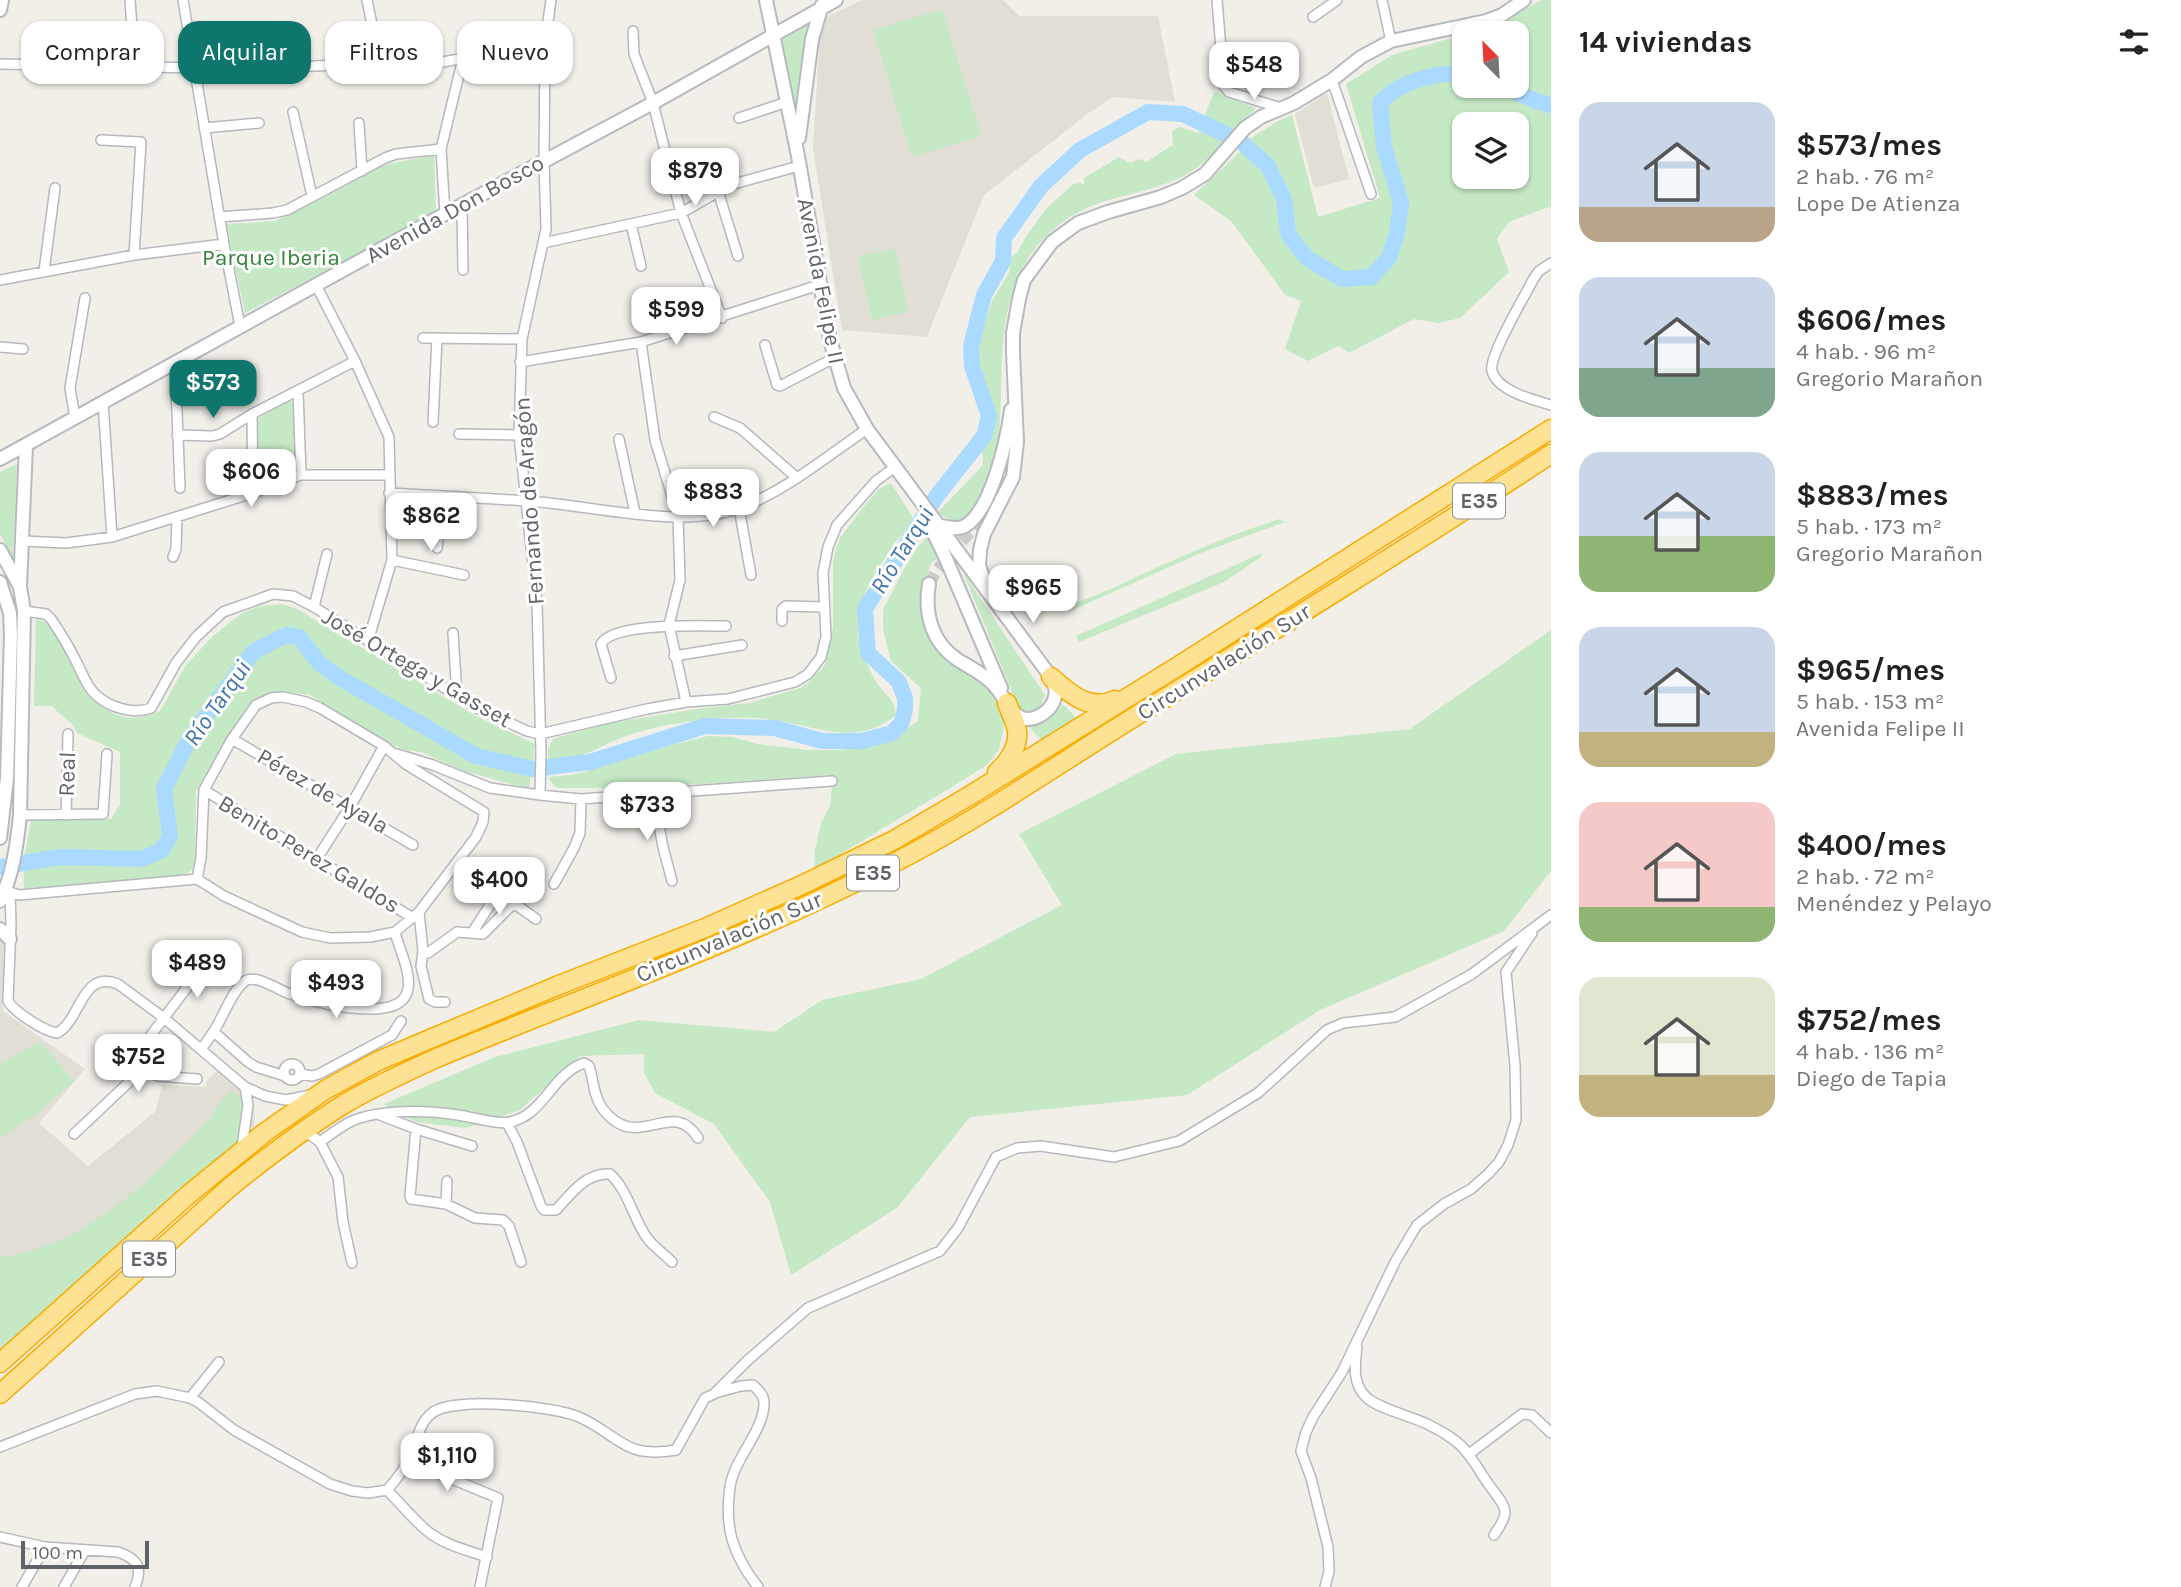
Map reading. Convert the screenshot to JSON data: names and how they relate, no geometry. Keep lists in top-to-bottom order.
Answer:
{
  "streets": {
    "highway": ["E35", "Circunvalación Sur"],
    "main road": ["Avenida Don Bosco", "Avenida Felipe II"],
    "street": [
      "Fernando de Aragón",
      "José Ortega y Gasset",
      "Real",
      "Pérez de Ayala",
      "Benito Perez Galdos"
    ]
  },
  "crossings": [
    ["Avenida Don Bosco", "Avenida Felipe II"],
    ["Avenida Don Bosco", "Fernando de Aragón"],
    ["Avenida Felipe II", "José Ortega y Gasset"],
    ["Fernando de Aragón", "José Ortega y Gasset"]
  ],
  "water": ["Río Tarqui"],
  "parks": ["Parque Iberia"],
  "scale_bar": "100 m",
  "north": "top left",
  "page": {
    "heading": "14 viviendas",
    "chip": [
      "Comprar",
      "Alquilar",
      "Filtros",
      "Nuevo"
    ],
    "price": [
      "$548",
      "$879",
      "$599",
      "$573",
      "$606",
      "$883",
      "$862",
      "$965",
      "$733",
      "$400",
      "$489",
      "$493",
      "$752",
      "$1,110"
    ],
    "list": [
      {
        "name": "$573/mes",
        "note": "2 hab. · 76 m² · Lope De Atienza"
      },
      {
        "name": "$606/mes",
        "note": "4 hab. · 96 m² · Gregorio Marañon"
      },
      {
        "name": "$883/mes",
        "note": "5 hab. · 173 m² · Gregorio Marañon"
      },
      {
        "name": "$965/mes",
        "note": "5 hab. · 153 m² · Avenida Felipe II"
      },
      {
        "name": "$400/mes",
        "note": "2 hab. · 72 m² · Menéndez y Pelayo"
      },
      {
        "name": "$752/mes",
        "note": "4 hab. · 136 m² · Diego de Tapia"
      }
    ],
    "scale": "100 m"
  }
}
